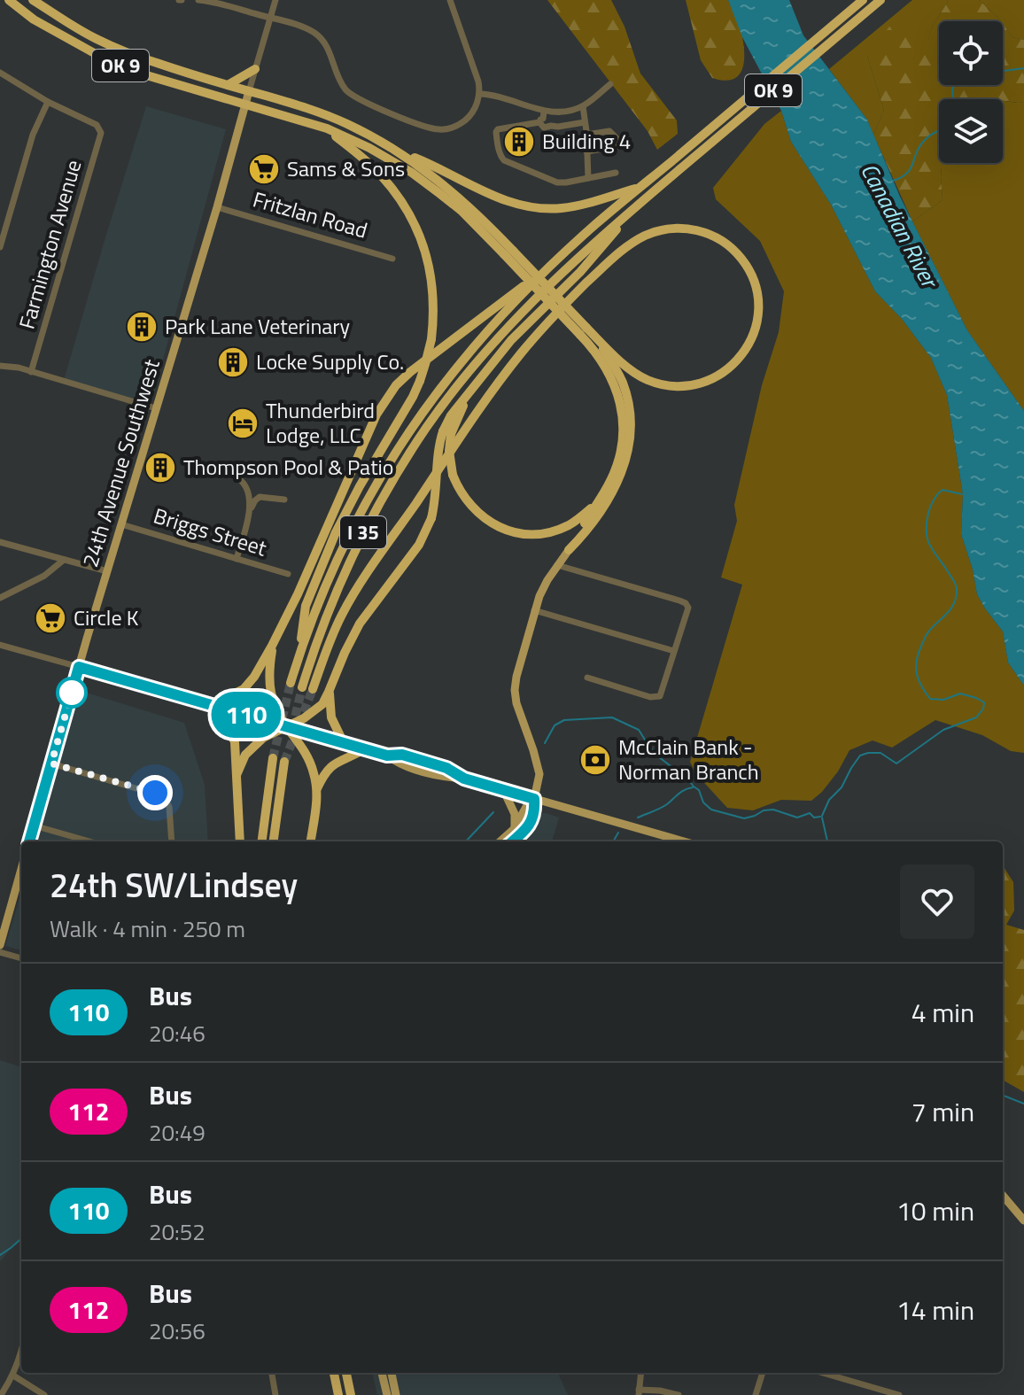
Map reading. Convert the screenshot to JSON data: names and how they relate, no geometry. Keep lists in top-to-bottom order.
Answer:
{
  "streets": {
    "highway": ["OK 9", "I 35"],
    "main road": ["24th Avenue Southwest"],
    "street": ["Fritzlan Road", "Farmington Avenue", "Briggs Street"]
  },
  "crossings": [
    ["OK 9", "24th Avenue Southwest"],
    ["OK 9", "I 35"],
    ["Fritzlan Road", "24th Avenue Southwest"],
    ["24th Avenue Southwest", "Briggs Street"]
  ],
  "water": ["Canadian River"],
  "places": {
    "building": [
      "Building 4",
      "Park Lane Veterinary",
      "Locke Supply Co.",
      "Thompson Pool & Patio"
    ],
    "supermarket": ["Sams & Sons", "Circle K"],
    "hotel": ["Thunderbird Lodge, LLC"],
    "bank": ["McClain Bank - Norman Branch"]
  },
  "lines": ["bus line 110"],
  "page": {
    "on_map": "110",
    "heading": ["24th SW/Lindsey", "Walk · 4 min · 250 m"],
    "list": [
      {
        "mark": "110",
        "name": "Bus",
        "note": "20:46",
        "value": "4 min"
      },
      {
        "mark": "112",
        "name": "Bus",
        "note": "20:49",
        "value": "7 min"
      },
      {
        "mark": "110",
        "name": "Bus",
        "note": "20:52",
        "value": "10 min"
      },
      {
        "mark": "112",
        "name": "Bus",
        "note": "20:56",
        "value": "14 min"
      }
    ]
  }
}
